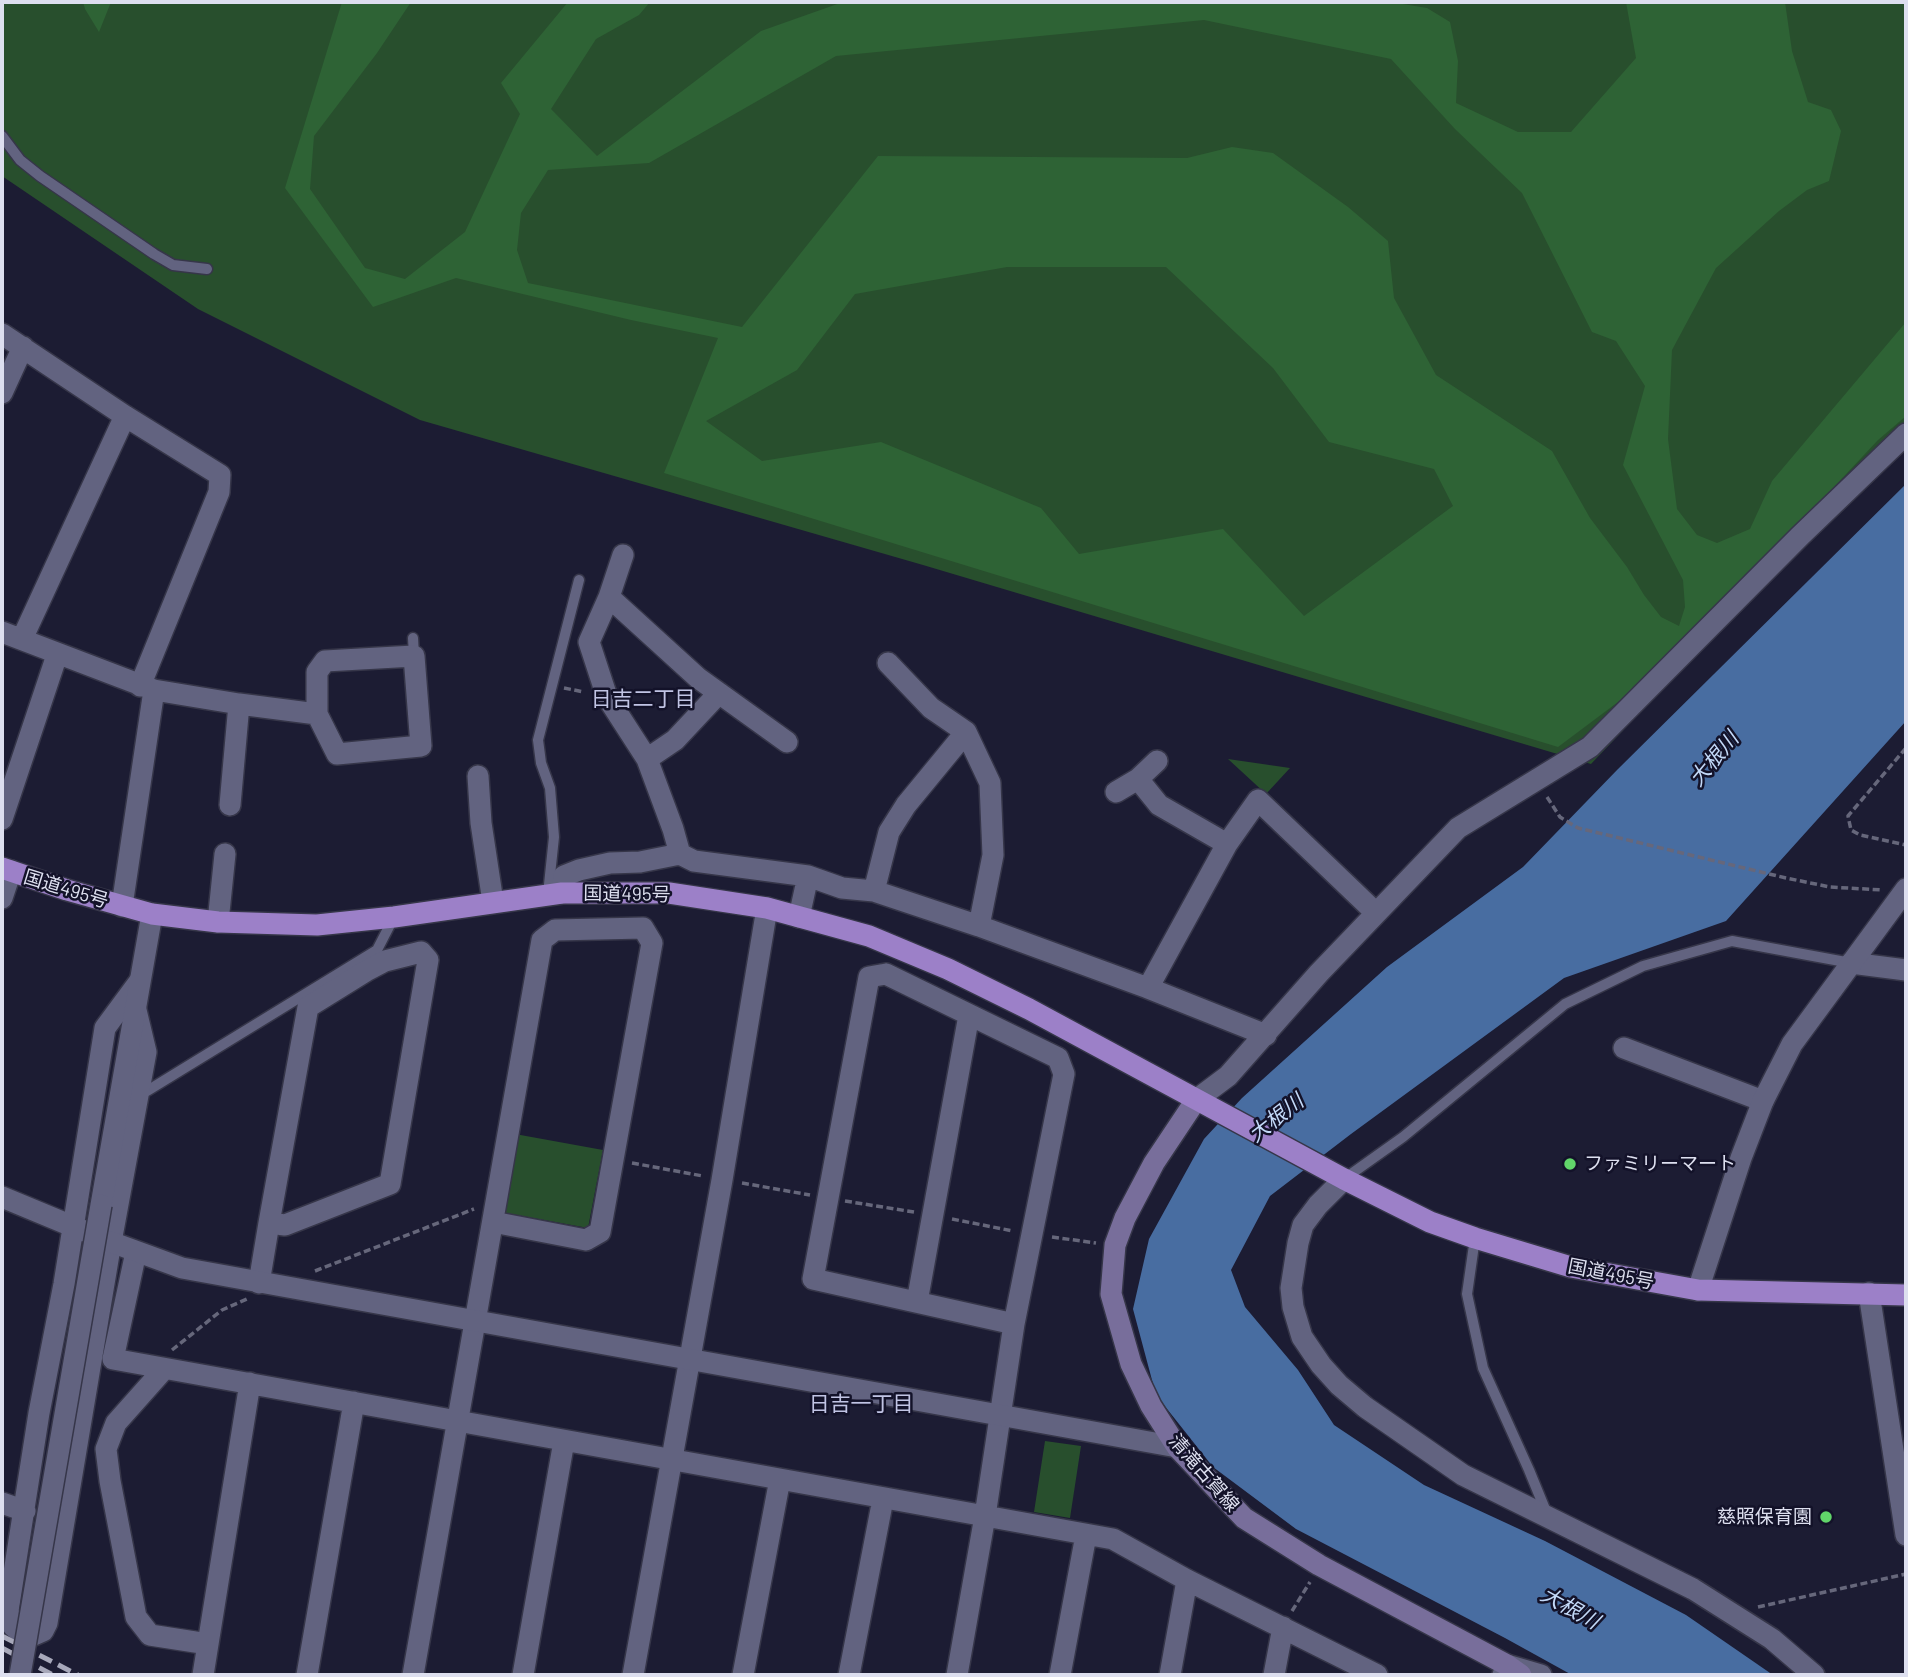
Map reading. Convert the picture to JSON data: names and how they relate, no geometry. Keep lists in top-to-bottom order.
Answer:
{
  "streets": {
    "highway": ["国道495号"],
    "main road": ["清滝古賀線"]
  },
  "crossings": [
    ["国道495号", "清滝古賀線"]
  ],
  "districts": ["日吉二丁目", "日吉一丁目"],
  "water": ["大根川"],
  "places": ["ファミリーマート", "慈照保育園"]
}
